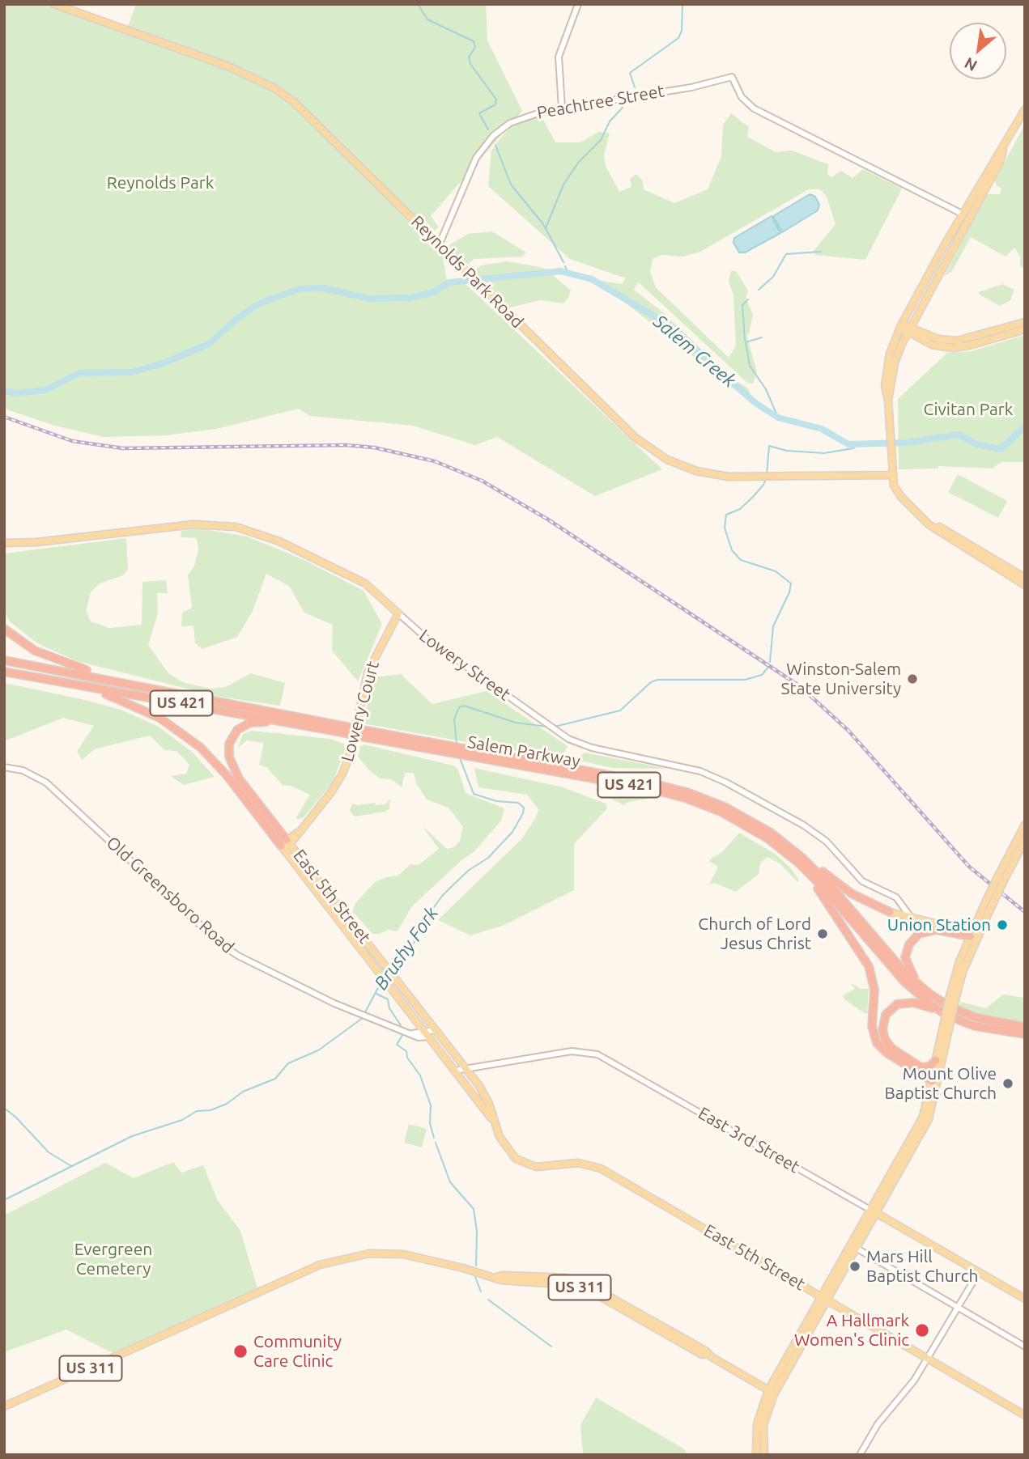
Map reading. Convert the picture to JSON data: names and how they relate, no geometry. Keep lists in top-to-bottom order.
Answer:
{
  "streets": {
    "highway": ["US 421", "Salem Parkway"],
    "main road": [
      "Reynolds Park Road",
      "Lowery Street",
      "Lowery Court",
      "East 5th Street",
      "East 3rd Street",
      "US 311"
    ],
    "street": ["Peachtree Street", "Old Greensboro Road"]
  },
  "crossings": [
    ["Peachtree Street", "Reynolds Park Road"],
    ["Lowery Street", "Lowery Court"],
    ["Lowery Court", "East 5th Street"],
    ["Old Greensboro Road", "East 5th Street"],
    ["East 5th Street", "East 3rd Street"]
  ],
  "water": ["Salem Creek", "Brushy Fork"],
  "parks": ["Reynolds Park", "Civitan Park", "Evergreen Cemetery"],
  "places": [
    "Winston-Salem State University",
    "Union Station",
    "Church of Lord Jesus Christ",
    "Mount Olive Baptist Church",
    "Mars Hill Baptist Church",
    "A Hallmark Women's Clinic",
    "Community Care Clinic"
  ],
  "north": "bottom left"
}
